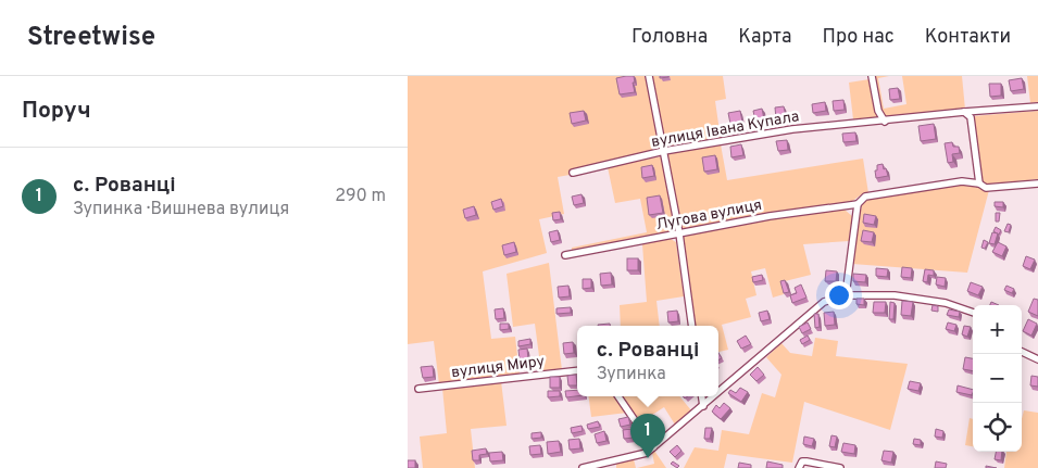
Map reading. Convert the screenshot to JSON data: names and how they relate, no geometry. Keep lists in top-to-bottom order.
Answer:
{
  "streets": {
    "street": ["вулиця Івана Купала", "Лугова вулиця", "вулиця Миру"]
  },
  "page": {
    "header": "Streetwise",
    "nav": [
      "Головна",
      "Карта",
      "Про нас",
      "Контакти"
    ],
    "heading": "Поруч",
    "list": [
      {
        "mark": "1",
        "name": "с. Рованці",
        "note": "Зупинка · Вишнева вулиця",
        "value": "290 m"
      }
    ],
    "map_buttons": ["+", "−"],
    "popup": ["с. Рованці", "Зупинка"],
    "pins": "1"
  }
}
